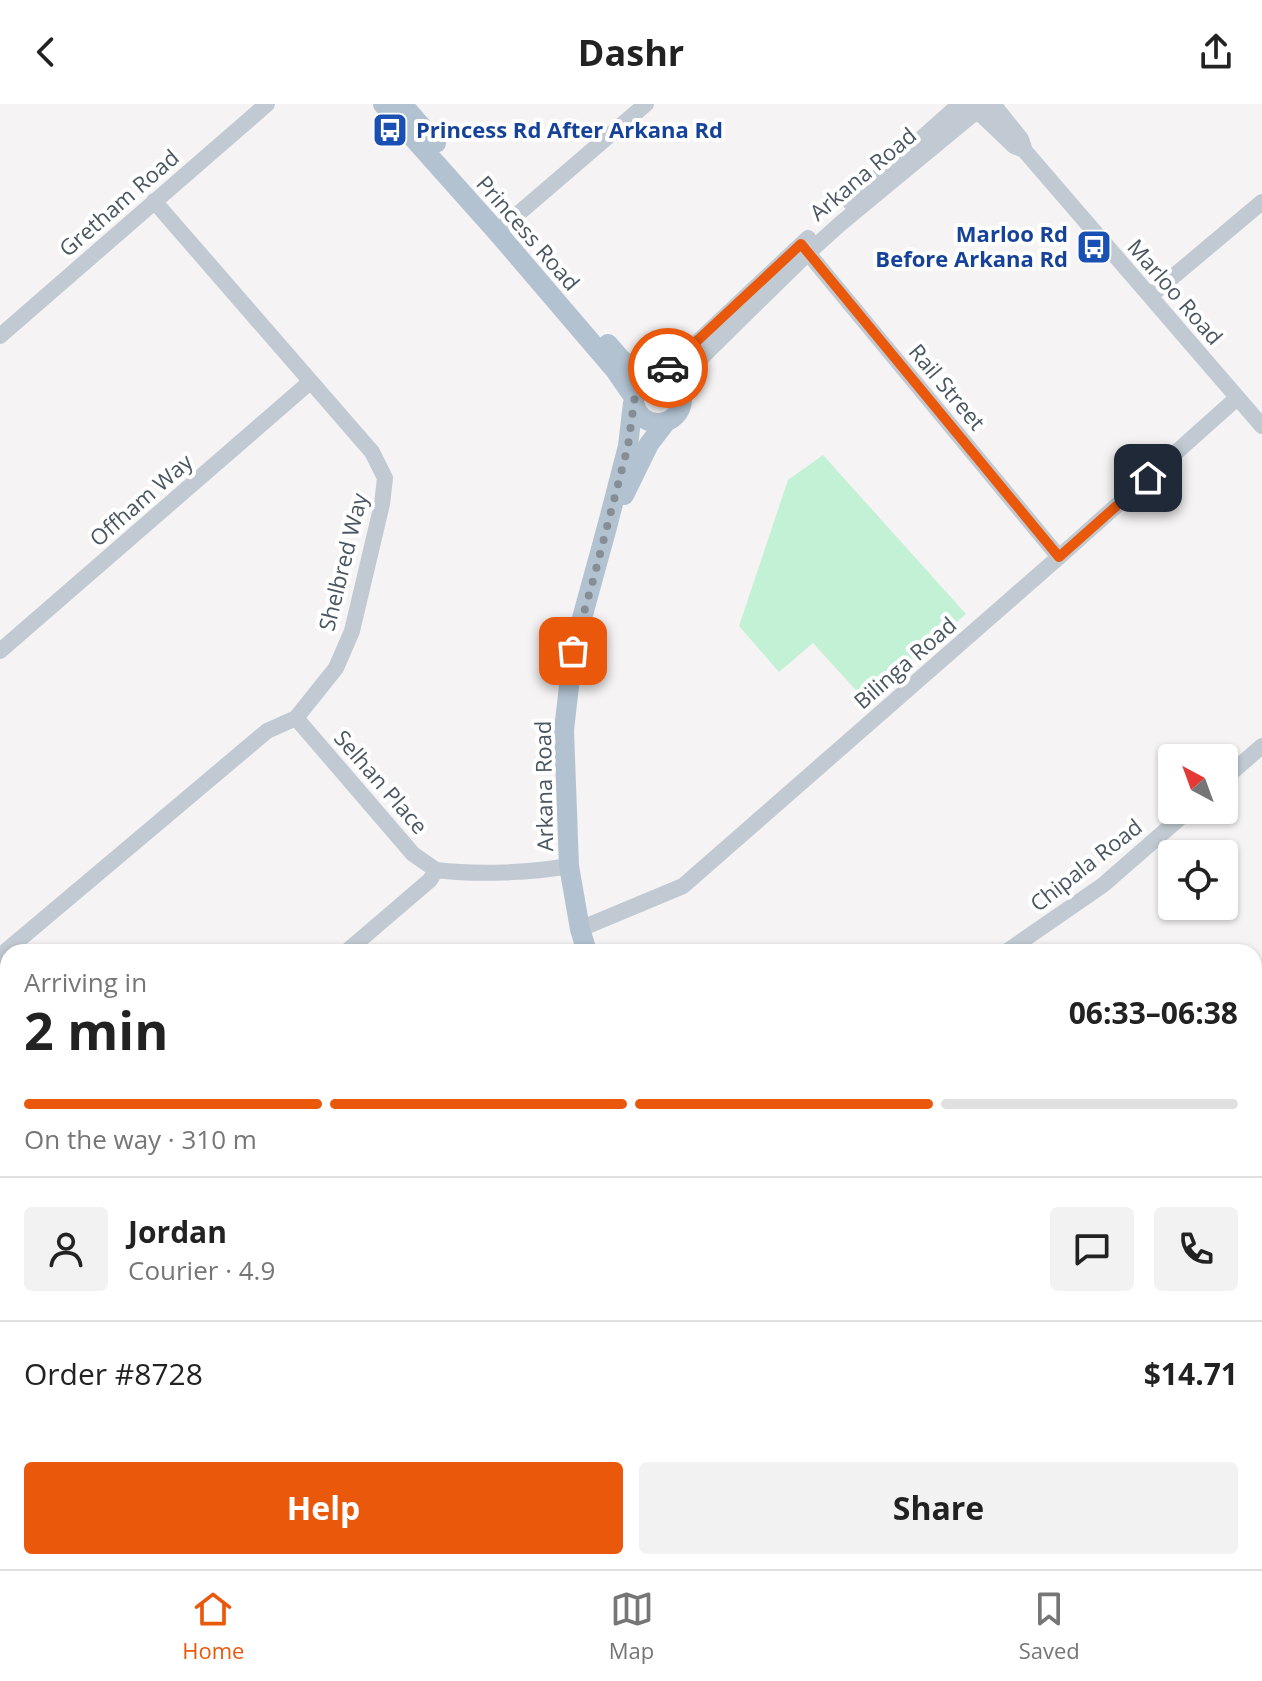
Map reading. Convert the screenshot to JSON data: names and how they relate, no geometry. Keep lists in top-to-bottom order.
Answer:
{
  "streets": {
    "main road": ["Arkana Road", "Princess Road"],
    "street": [
      "Gretham Road",
      "Marloo Road",
      "Rail Street",
      "Offham Way",
      "Shelbred Way",
      "Bilinga Road",
      "Selhan Place",
      "Chipala Road"
    ]
  },
  "crossings": [
    ["Arkana Road", "Princess Road"],
    ["Arkana Road", "Marloo Road"],
    ["Arkana Road", "Rail Street"],
    ["Arkana Road", "Bilinga Road"],
    ["Gretham Road", "Shelbred Way"],
    ["Marloo Road", "Bilinga Road"],
    ["Rail Street", "Bilinga Road"],
    ["Offham Way", "Shelbred Way"],
    ["Shelbred Way", "Selhan Place"]
  ],
  "places": {
    "bus stop": ["Princess Rd After Arkana Rd", "Marloo Rd Before Arkana Rd"]
  },
  "north": "top left",
  "page": {
    "header": "Dashr",
    "heading": ["2 min", "Arriving in", "06:33–06:38"],
    "panel": [
      "Jordan",
      "Courier · 4.9",
      "Order #8728",
      "$14.71"
    ],
    "bar": "On the way · 310 m",
    "buttons": ["Help", "Share"],
    "tabs": ["Home", "Map", "Saved"]
  }
}
